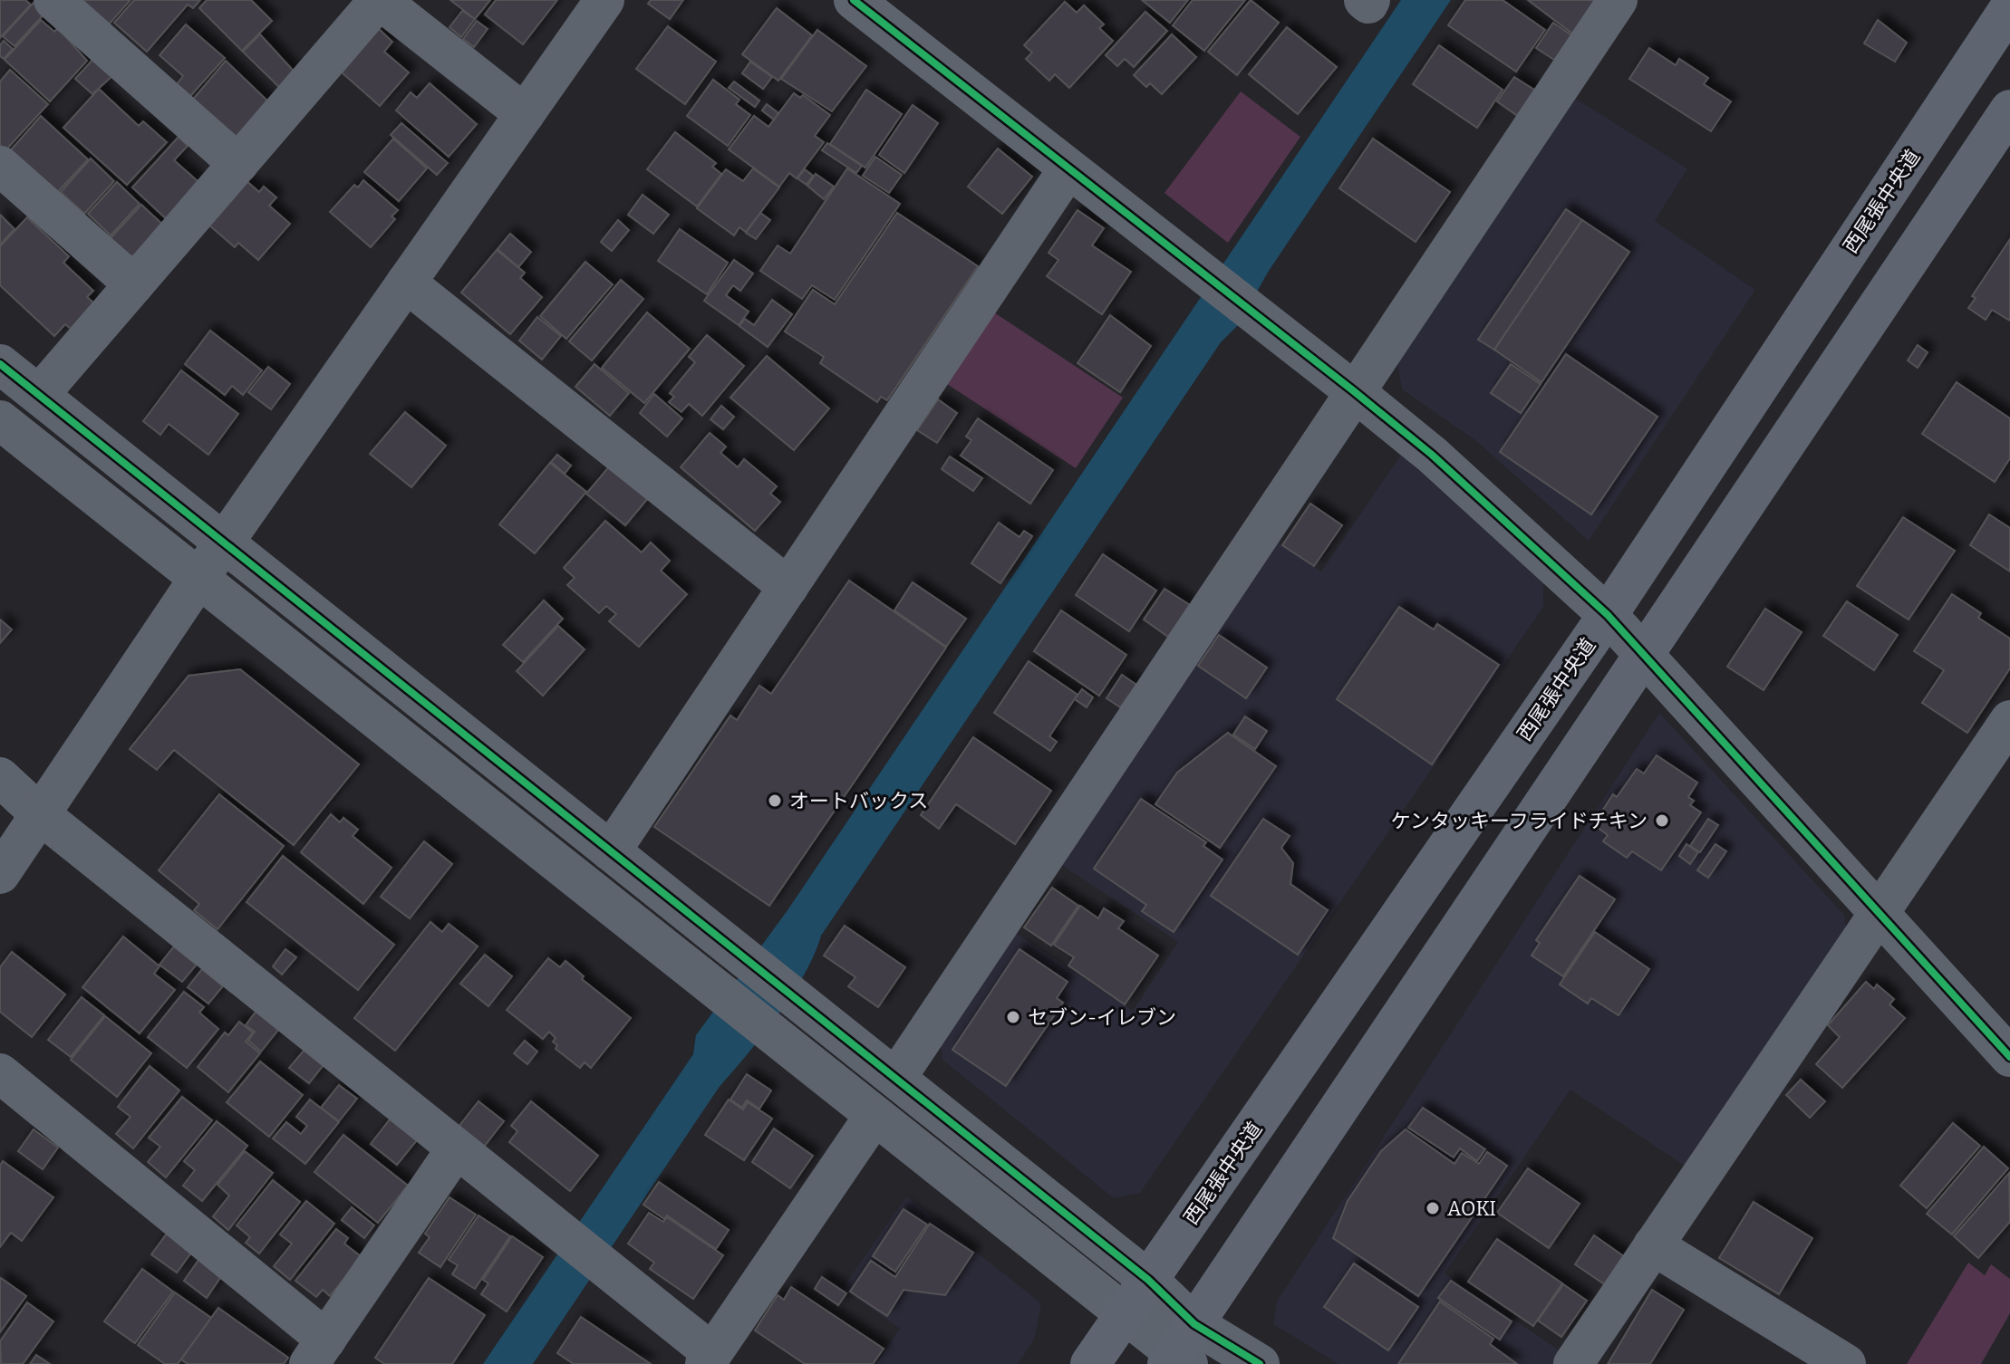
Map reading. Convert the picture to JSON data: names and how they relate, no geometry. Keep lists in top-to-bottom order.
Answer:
{
  "streets": {
    "main road": ["西尾張中央道"]
  },
  "places": [
    "オートバックス",
    "ケンタッキーフライドチキン",
    "セブン-イレブン",
    "AOKI"
  ]
}
